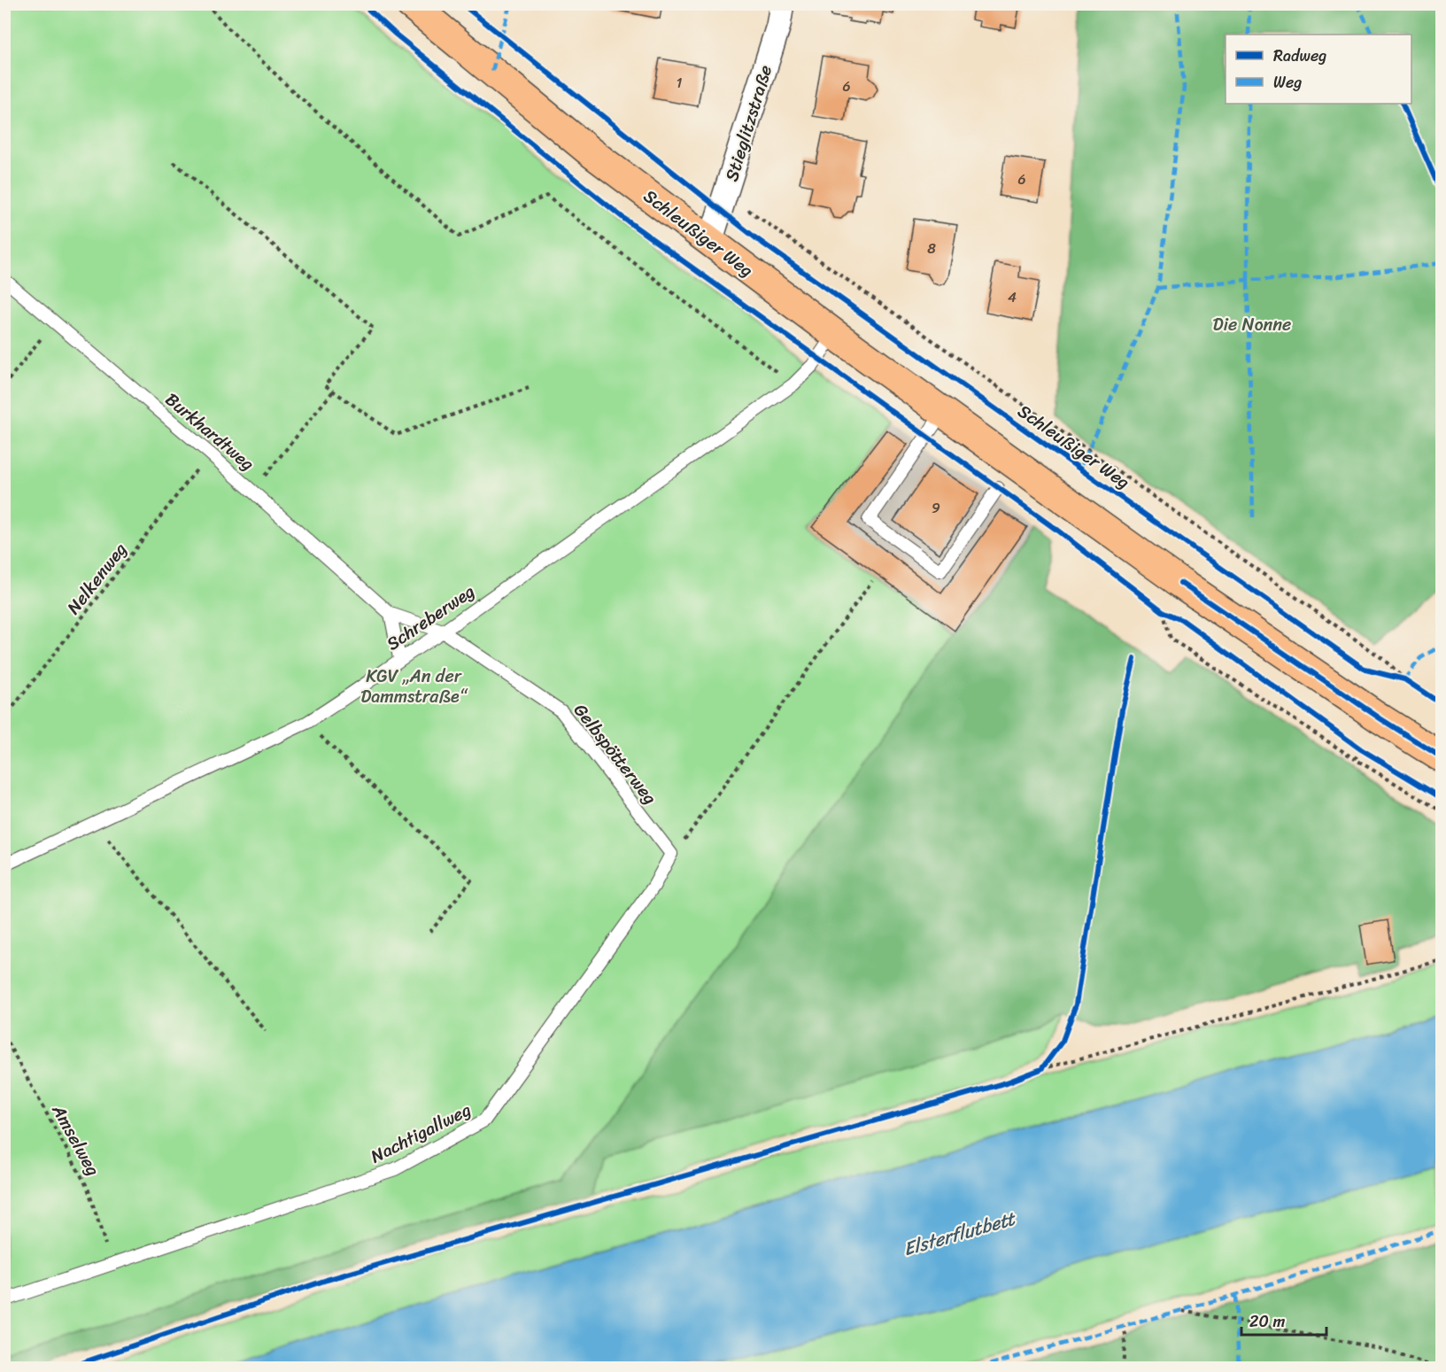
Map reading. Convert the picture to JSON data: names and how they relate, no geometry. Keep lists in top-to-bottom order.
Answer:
{
  "streets": {
    "main road": ["Schleußiger Weg"],
    "street": ["Stieglitzstraße"],
    "lane": [
      "Burkhardtweg",
      "Schreberweg",
      "Gelbspötterweg",
      "Nachtigallweg"
    ],
    "path": ["Nelkenweg", "Amselweg"]
  },
  "crossings": [
    ["Stieglitzstraße", "Schleußiger Weg"],
    ["Schleußiger Weg", "Schreberweg"],
    ["Burkhardtweg", "Nelkenweg"],
    ["Burkhardtweg", "Schreberweg"],
    ["Burkhardtweg", "Gelbspötterweg"],
    ["Schreberweg", "Gelbspötterweg"],
    ["Gelbspötterweg", "Nachtigallweg"],
    ["Nachtigallweg", "Amselweg"]
  ],
  "water": ["Elsterflutbett"],
  "parks": ["Die Nonne", "KGV „An der Dammstraße“"],
  "house_numbers": [
    "1",
    "6",
    "6",
    "8",
    "4",
    "9"
  ],
  "legend": ["Radweg", "Weg"],
  "scale_bar": "20 m"
}
